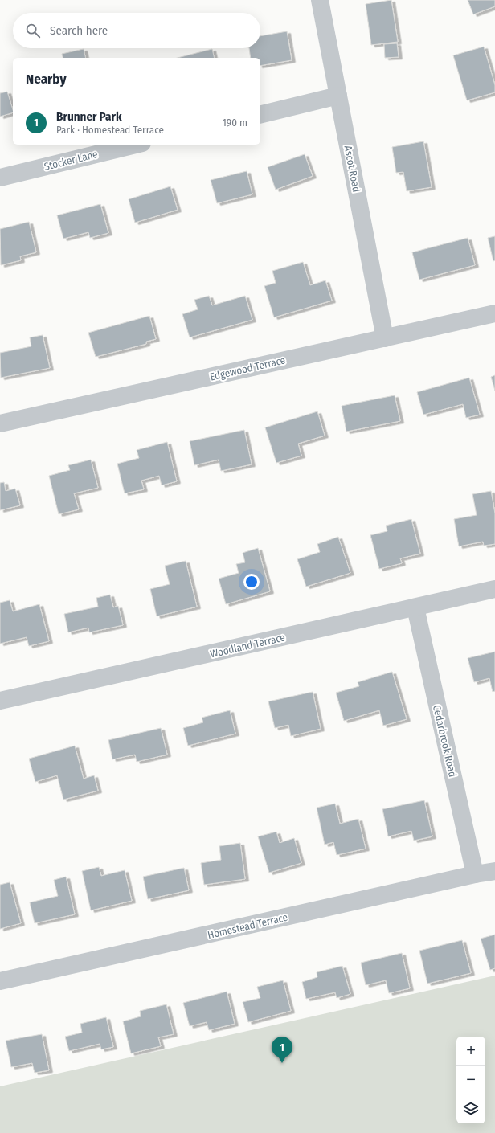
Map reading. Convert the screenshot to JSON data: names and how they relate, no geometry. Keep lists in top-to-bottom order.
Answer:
{
  "streets": {
    "street": [
      "Stocker Lane",
      "Ascot Road",
      "Edgewood Terrace",
      "Woodland Terrace",
      "Cedarbrook Road",
      "Homestead Terrace"
    ]
  },
  "crossings": [
    ["Ascot Road", "Edgewood Terrace"],
    ["Woodland Terrace", "Cedarbrook Road"],
    ["Cedarbrook Road", "Homestead Terrace"]
  ],
  "page": {
    "search": "Search here",
    "heading": "Nearby",
    "list": [
      {
        "mark": "1",
        "name": "Brunner Park",
        "note": "Park · Homestead Terrace",
        "value": "190 m"
      }
    ],
    "map_buttons": ["+", "−"],
    "pins": "1"
  }
}
